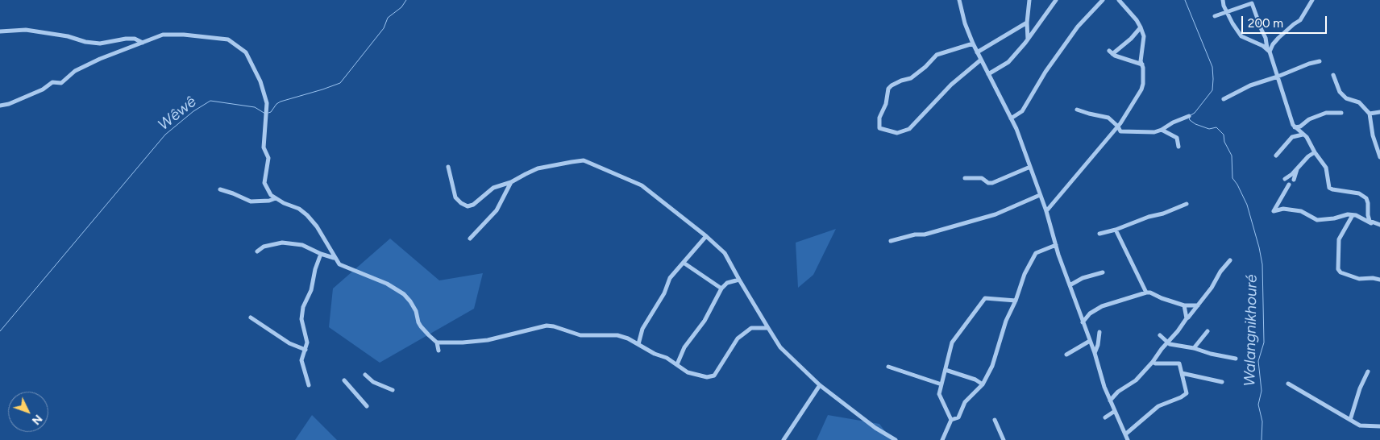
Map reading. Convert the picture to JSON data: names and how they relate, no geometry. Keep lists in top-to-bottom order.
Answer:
{
  "water": ["Wêwê", "Walangnikhouré"],
  "scale_bar": "200 m",
  "north": "bottom right"
}
